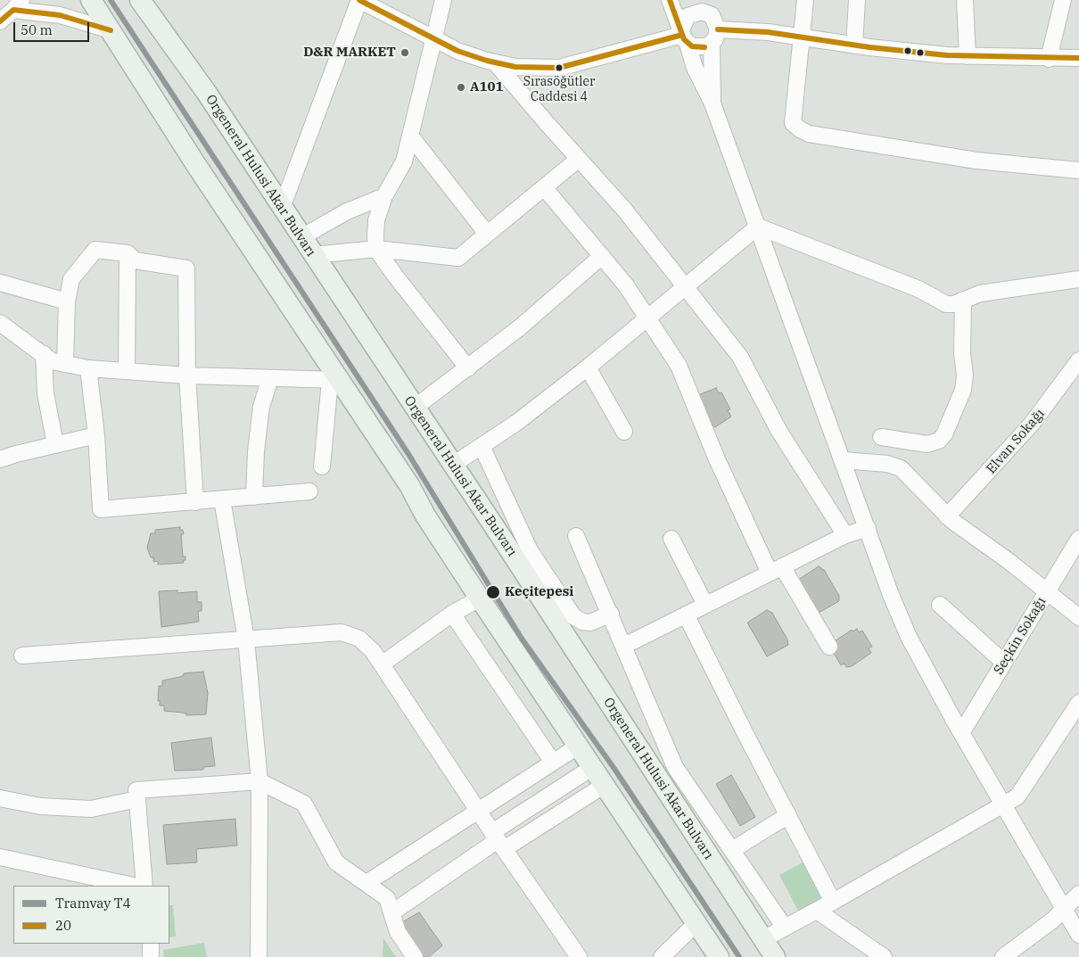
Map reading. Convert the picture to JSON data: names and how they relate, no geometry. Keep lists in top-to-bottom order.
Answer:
{
  "streets": {
    "main road": ["Orgeneral Hulusi Akar Bulvarı"],
    "street": ["Elvan Sokağı", "Seçkin Sokağı"]
  },
  "places": [
    "D&R MARKET",
    "Sırasöğütler Caddesi 4",
    "A101",
    "Keçitepesi"
  ],
  "lines": ["tram line T4", "transit line 20"],
  "legend": ["Tramvay T4", "20"],
  "scale_bar": "50 m"
}
